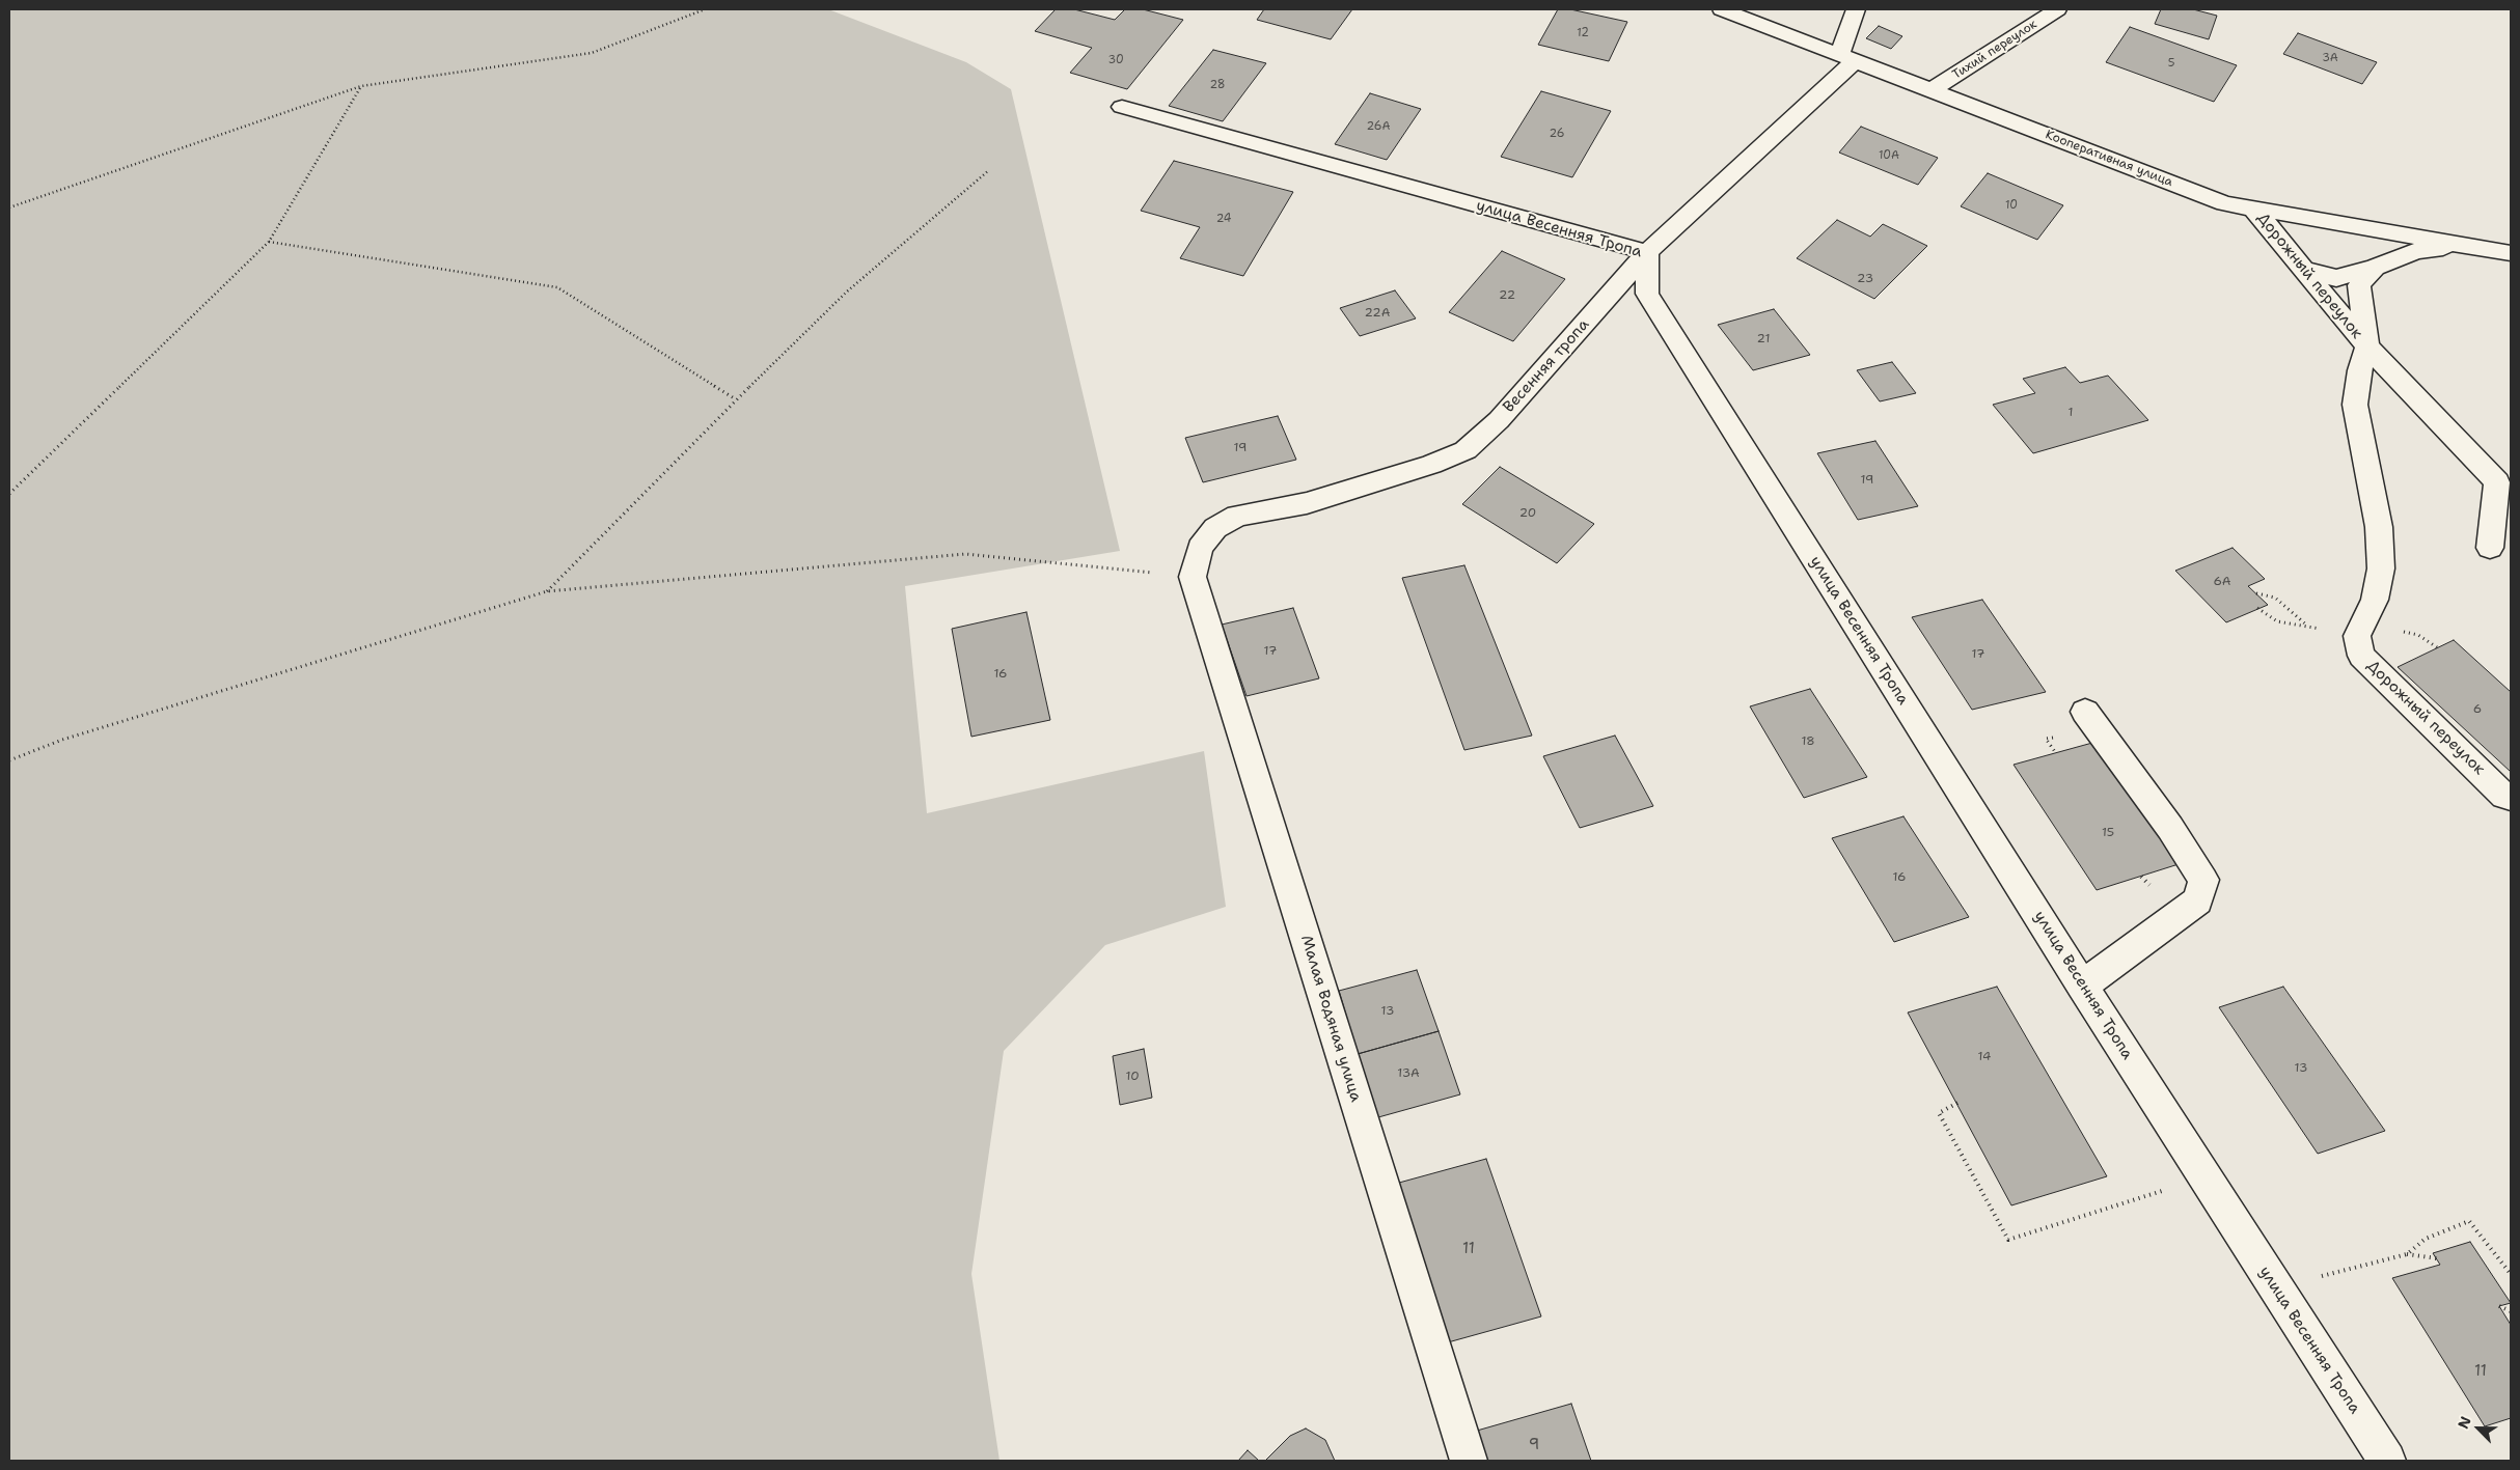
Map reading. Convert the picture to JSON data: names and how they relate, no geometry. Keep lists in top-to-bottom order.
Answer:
{
  "streets": {
    "street": [
      "Тихий переулок",
      "Кооперативная улица",
      "улица Весенняя Тропа",
      "Дорожный переулок",
      "Весенняя тропа",
      "Малая Водяная улица"
    ]
  },
  "crossings": [
    ["Тихий переулок", "Кооперативная улица"],
    ["Кооперативная улица", "Дорожный переулок"],
    ["Кооперативная улица", "Весенняя тропа"],
    ["улица Весенняя Тропа", "Весенняя тропа"],
    ["Весенняя тропа", "Малая Водяная улица"]
  ],
  "house_numbers": [
    "12",
    "3А",
    "30",
    "5",
    "28",
    "26А",
    "26",
    "10А",
    "10",
    "24",
    "23",
    "22",
    "22А",
    "21",
    "1",
    "19",
    "19",
    "20",
    "6А",
    "17",
    "17",
    "16",
    "6",
    "18",
    "15",
    "16",
    "13",
    "14",
    "13",
    "13А",
    "10",
    "11",
    "11",
    "9"
  ],
  "north": "top left"
}
